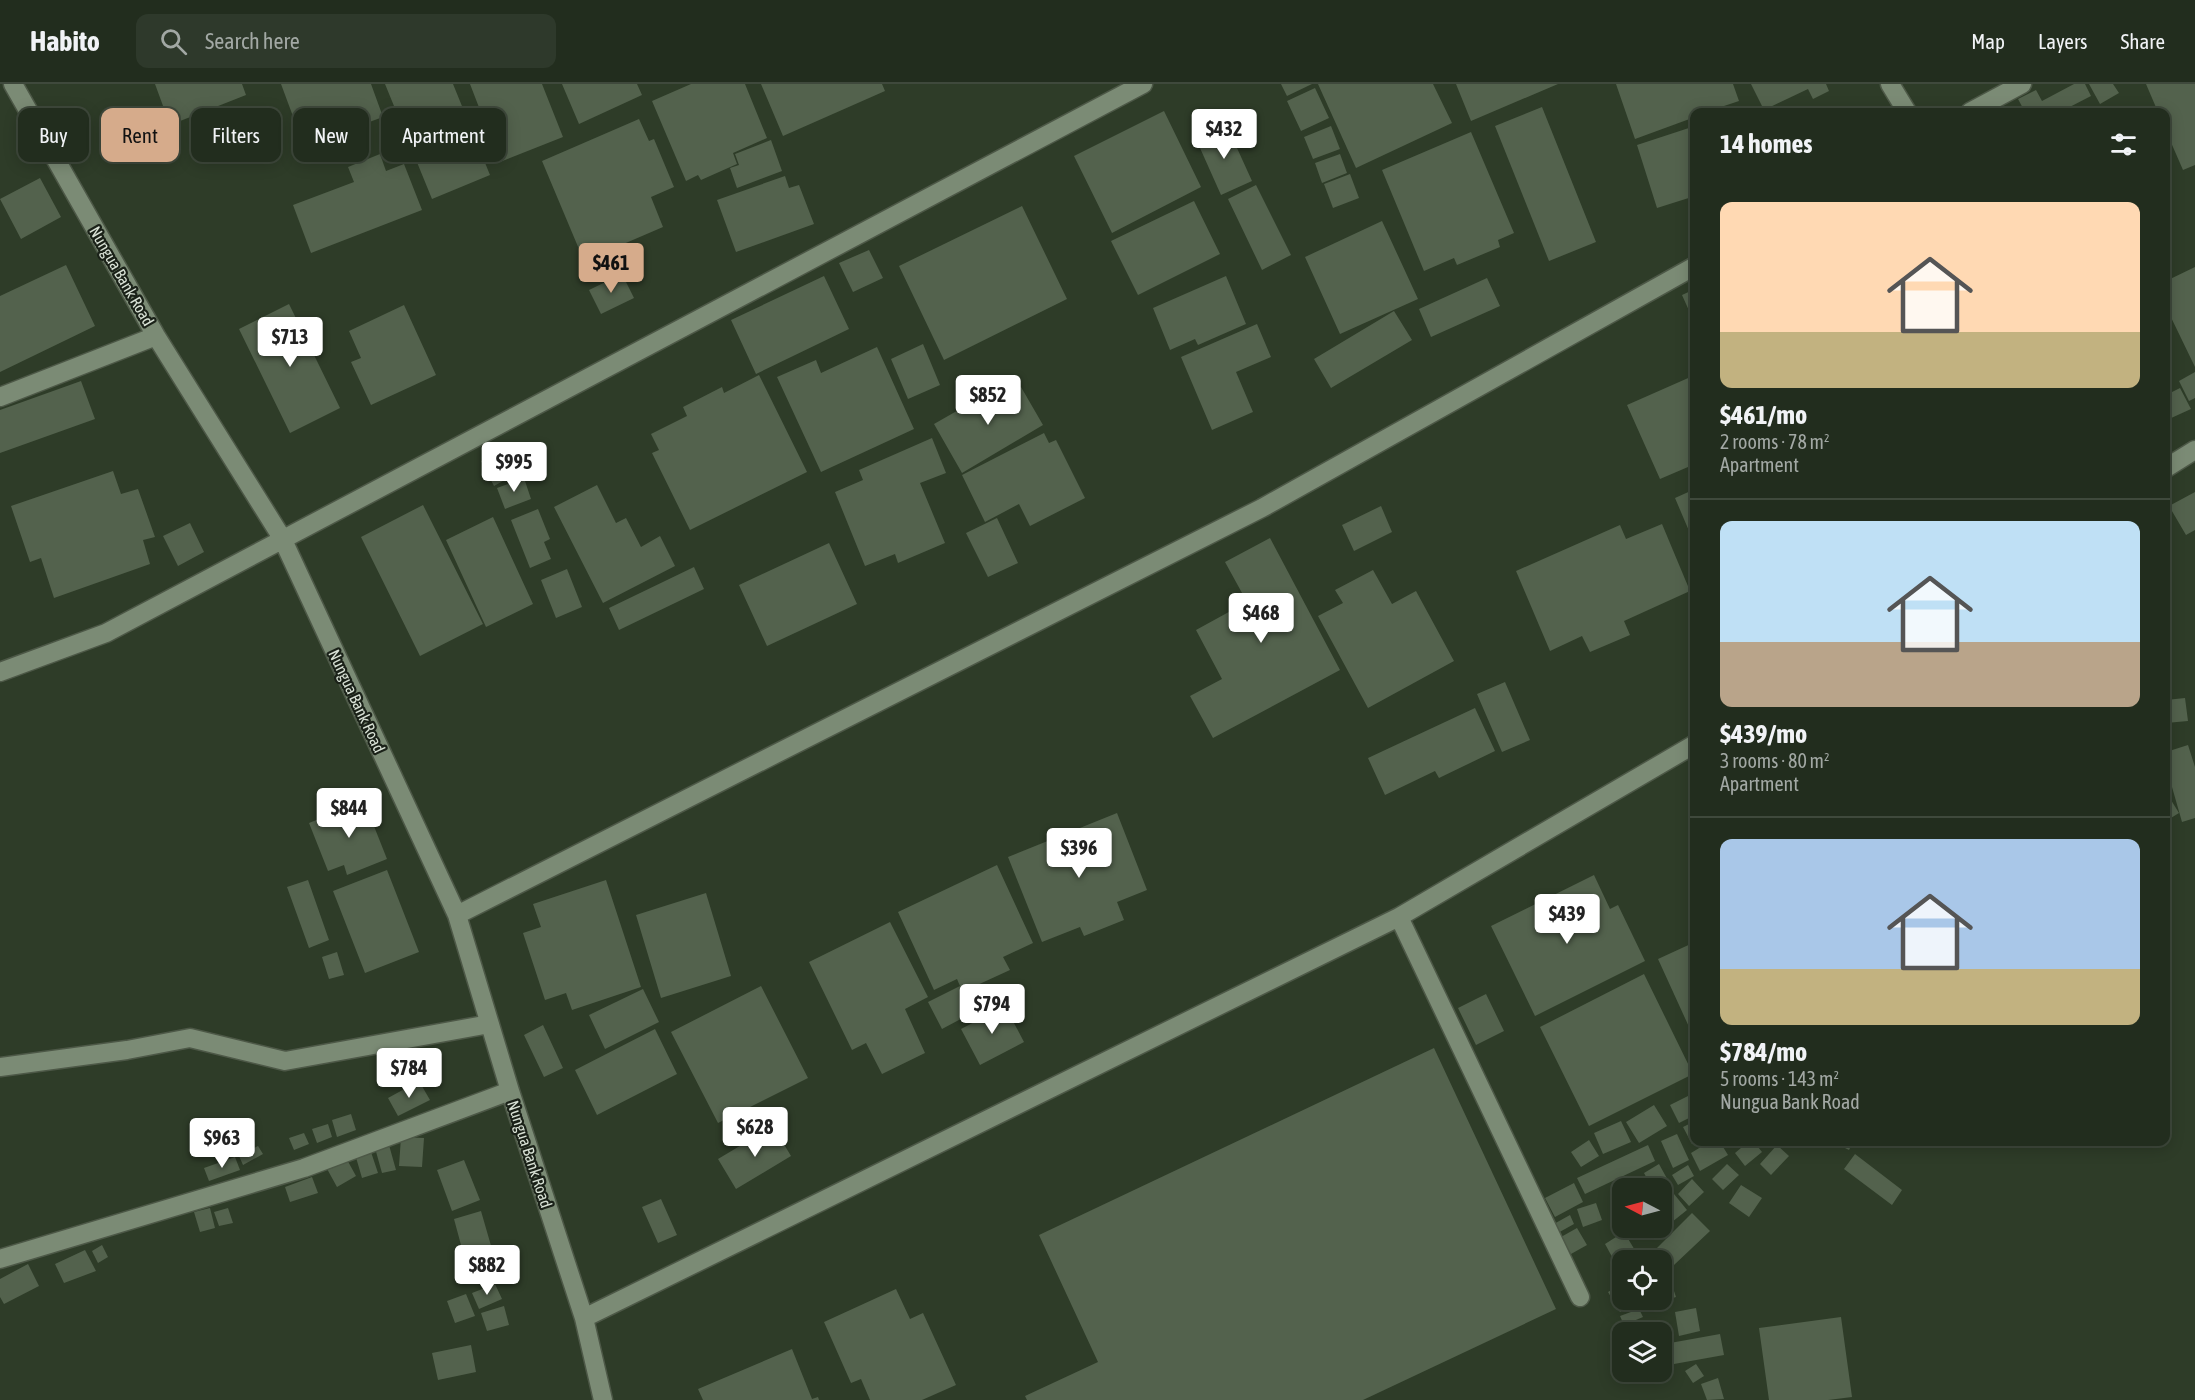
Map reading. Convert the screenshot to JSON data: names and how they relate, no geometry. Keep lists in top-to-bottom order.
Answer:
{
  "streets": {
    "street": ["Nungua Bank Road"]
  },
  "north": "left",
  "page": {
    "header": "Habito",
    "search": "Search here",
    "nav": ["Map", "Layers", "Share"],
    "chip": [
      "Buy",
      "Rent",
      "Filters",
      "New",
      "Apartment"
    ],
    "heading": "14 homes",
    "price": [
      "$432",
      "$461",
      "$713",
      "$852",
      "$995",
      "$468",
      "$844",
      "$396",
      "$439",
      "$794",
      "$784",
      "$628",
      "$963",
      "$882"
    ],
    "list": [
      {
        "name": "$461/mo",
        "note": "2 rooms · 78 m² · Apartment"
      },
      {
        "name": "$439/mo",
        "note": "3 rooms · 80 m² · Apartment"
      },
      {
        "name": "$784/mo",
        "note": "5 rooms · 143 m² · Nungua Bank Road"
      }
    ]
  }
}
